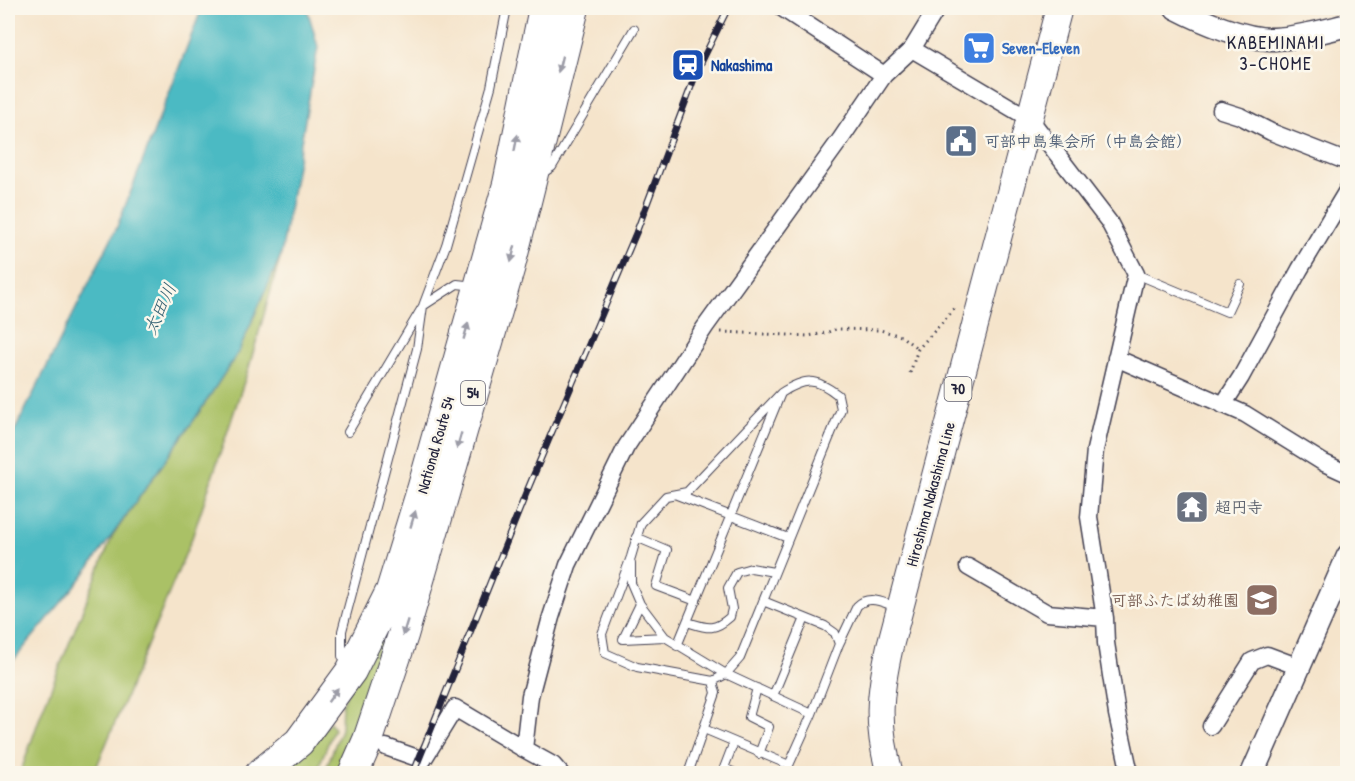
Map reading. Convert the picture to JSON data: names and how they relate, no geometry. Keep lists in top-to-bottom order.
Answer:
{
  "streets": {
    "highway": ["54", "National Route 54"],
    "main road": ["70", "Hiroshima Nakashima Line"]
  },
  "districts": ["KABEMINAMI 3-CHOME"],
  "water": ["太田川"],
  "places": {
    "supermarket": ["Seven-Eleven"],
    "station": ["Nakashima"],
    "public building": ["可部中島集会所（中島会館）"],
    "temple": ["超円寺"],
    "school or university": ["可部ふたば幼稚園"]
  }
}
